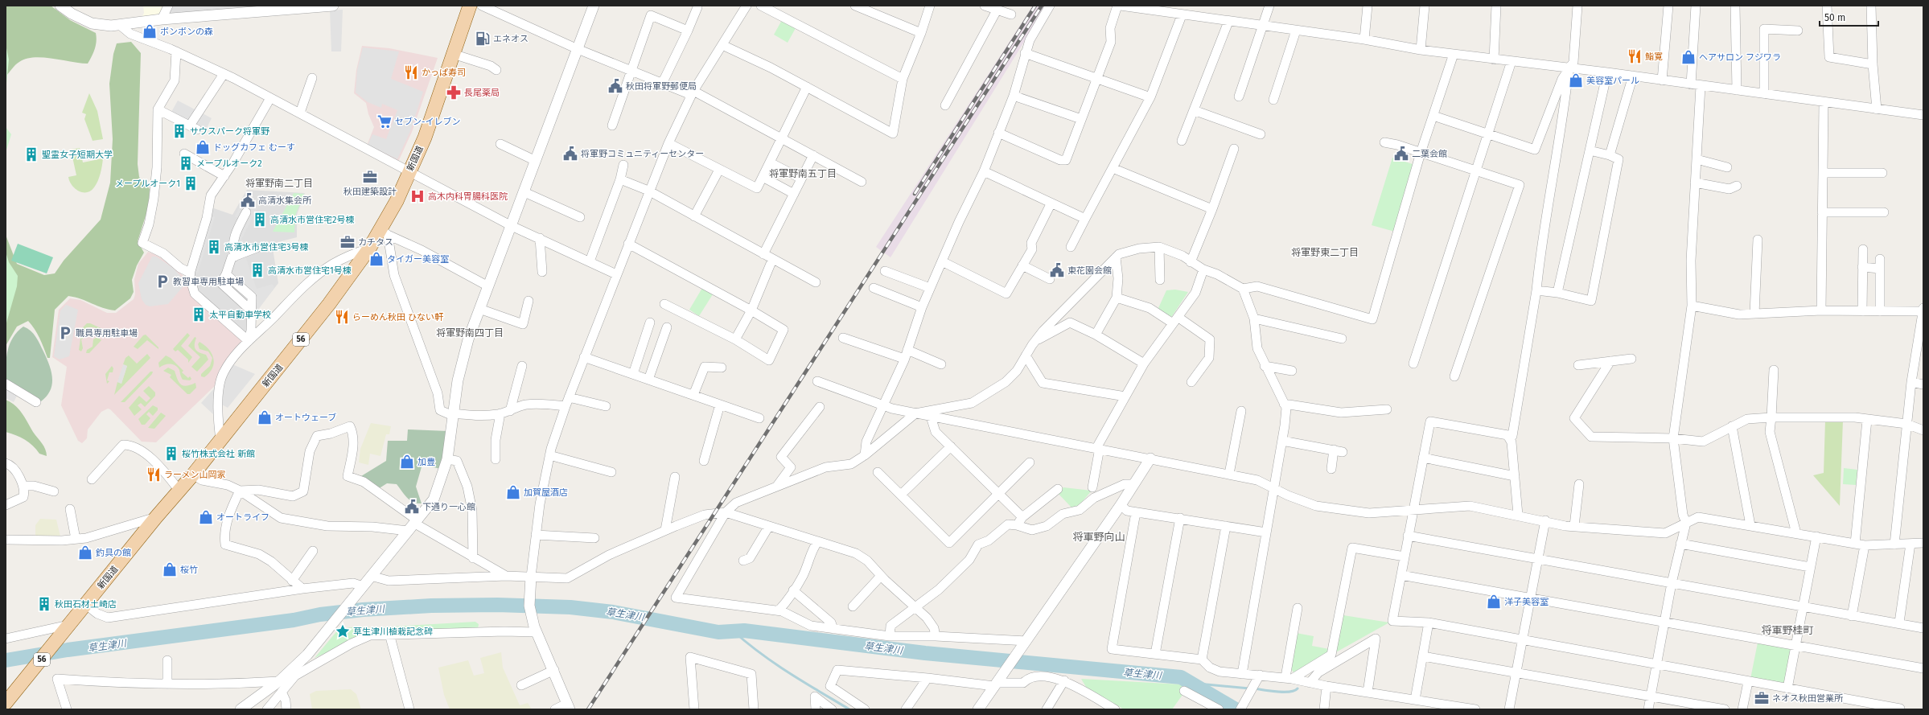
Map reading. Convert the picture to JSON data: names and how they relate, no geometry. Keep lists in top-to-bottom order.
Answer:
{
  "streets": {
    "main road": ["新国道", "56"]
  },
  "districts": [
    "将軍野南五丁目",
    "将軍野南二丁目",
    "将軍野東二丁目",
    "将軍野南四丁目",
    "将軍野向山",
    "将軍野桂町"
  ],
  "water": ["草生津川"],
  "places": {
    "shop": [
      "ボンボンの森",
      "ヘアサロン フジワラ",
      "美容室パール",
      "ドッグカフェ むーす",
      "タイガー美容室",
      "オートウェーブ",
      "加豊",
      "加賀屋酒店",
      "オートライフ",
      "釣具の館",
      "桜竹",
      "洋子美容室"
    ],
    "fuel station": ["エネオス"],
    "restaurant": [
      "鮨寛",
      "かっぱ寿司",
      "らーめん秋田 ひない軒",
      "ラーメン山岡家"
    ],
    "public building": [
      "秋田将軍野郵便局",
      "将軍野コミュニティーセンター",
      "二葉会館",
      "高清水集会所",
      "東花園会館",
      "下通り一心館"
    ],
    "pharmacy": ["長尾薬局"],
    "supermarket": ["セブン-イレブン"],
    "building": [
      "サウスパーク将軍野",
      "聖霊女子短期大学",
      "メープルオーク2",
      "メープルオーク1",
      "高清水市営住宅2号棟",
      "高清水市営住宅3号棟",
      "高清水市営住宅1号棟",
      "太平自動車学校",
      "桜竹株式会社 新館",
      "秋田石材土崎店"
    ],
    "office": ["秋田建築設計", "カチタス", "ネオス秋田営業所"],
    "hospital": ["高木内科胃腸科医院"],
    "parking": ["教習車専用駐車場", "職員専用駐車場"],
    "place": ["草生津川植栽記念碑"]
  },
  "scale_bar": "50 m"
}
